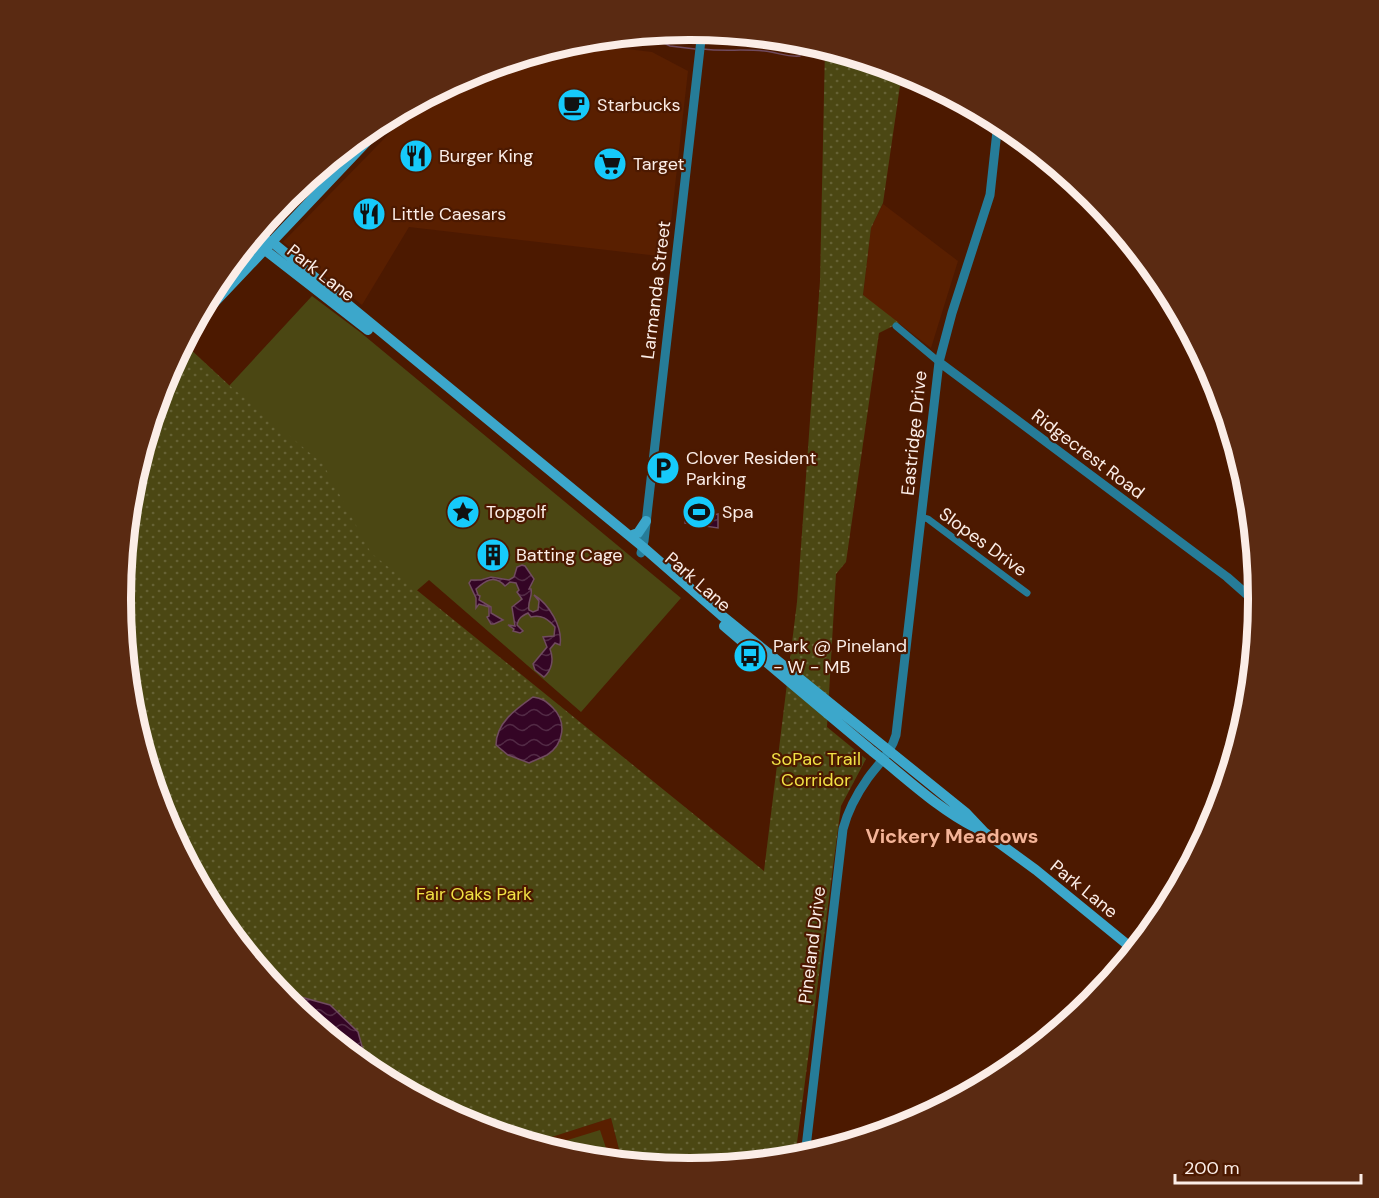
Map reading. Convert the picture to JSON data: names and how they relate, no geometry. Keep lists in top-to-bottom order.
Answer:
{
  "streets": {
    "main road": ["Park Lane"],
    "street": [
      "Larmanda Street",
      "Eastridge Drive",
      "Ridgecrest Road",
      "Slopes Drive",
      "Pineland Drive"
    ]
  },
  "crossings": [
    ["Park Lane", "Larmanda Street"],
    ["Park Lane", "Eastridge Drive"],
    ["Park Lane", "Pineland Drive"],
    ["Eastridge Drive", "Ridgecrest Road"],
    ["Eastridge Drive", "Slopes Drive"],
    ["Eastridge Drive", "Pineland Drive"]
  ],
  "districts": ["Vickery Meadows"],
  "parks": ["SoPac Trail Corridor", "Fair Oaks Park"],
  "places": {
    "cafe": ["Starbucks"],
    "restaurant": ["Burger King", "Little Caesars"],
    "supermarket": ["Target"],
    "parking": ["Clover Resident Parking"],
    "place": ["Topgolf"],
    "sports": ["Spa"],
    "building": ["Batting Cage"],
    "bus stop": ["Park @ Pineland - W - MB"]
  },
  "scale_bar": "200 m"
}
